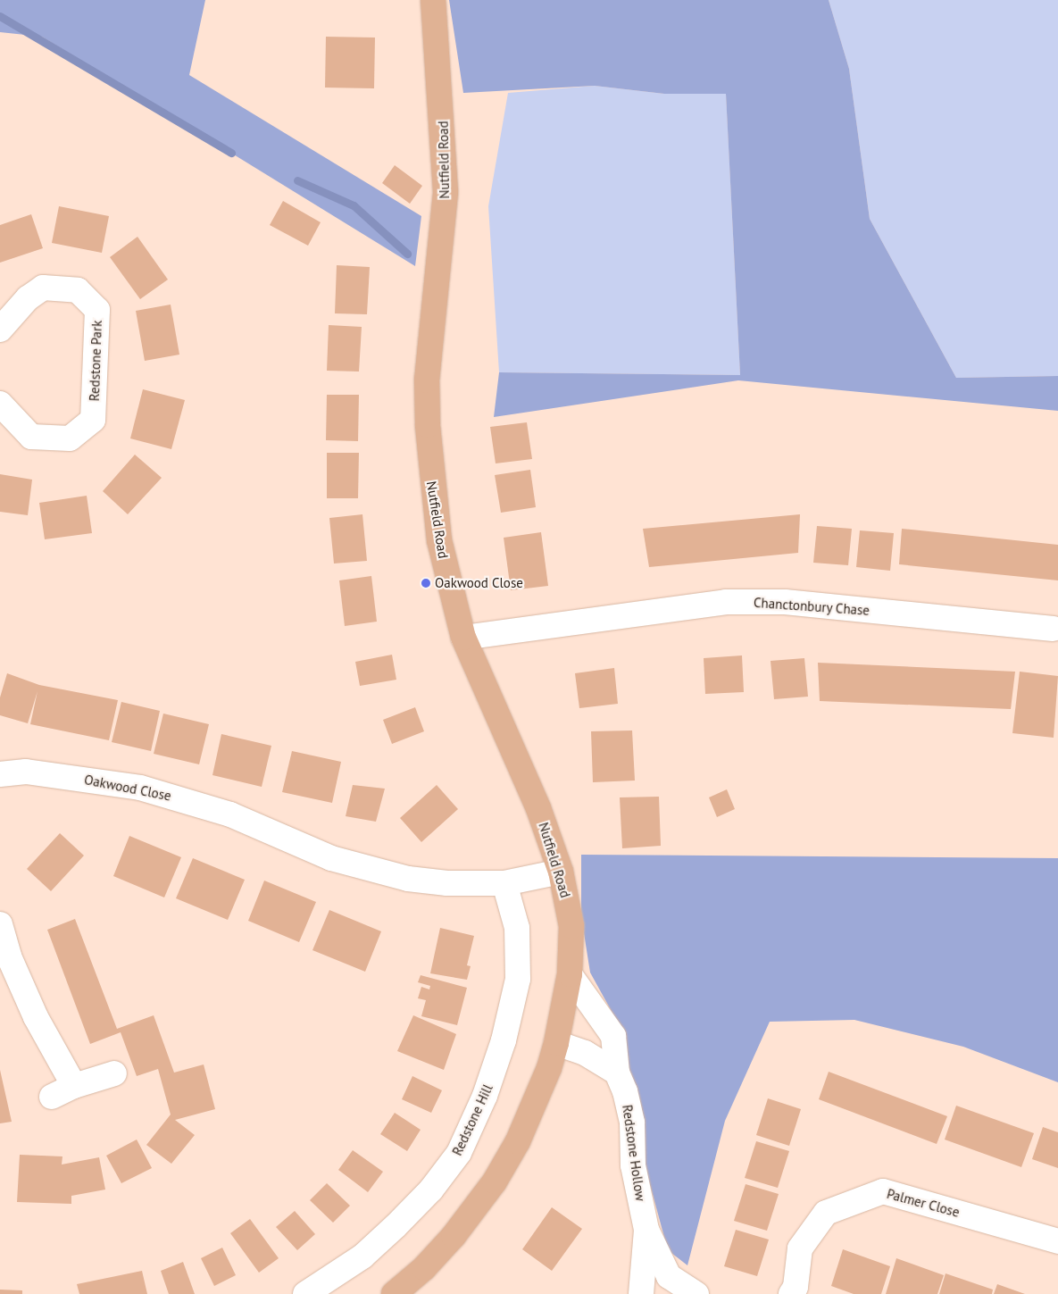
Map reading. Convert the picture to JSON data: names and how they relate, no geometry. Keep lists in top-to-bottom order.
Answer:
{
  "streets": {
    "main road": ["Nutfield Road"],
    "street": [
      "Redstone Park",
      "Chanctonbury Chase",
      "Oakwood Close",
      "Redstone Hill",
      "Redstone Hollow",
      "Palmer Close"
    ]
  },
  "crossings": [
    ["Nutfield Road", "Chanctonbury Chase"],
    ["Nutfield Road", "Oakwood Close"],
    ["Nutfield Road", "Redstone Hollow"],
    ["Oakwood Close", "Redstone Hill"]
  ],
  "places": ["Oakwood Close"]
}
